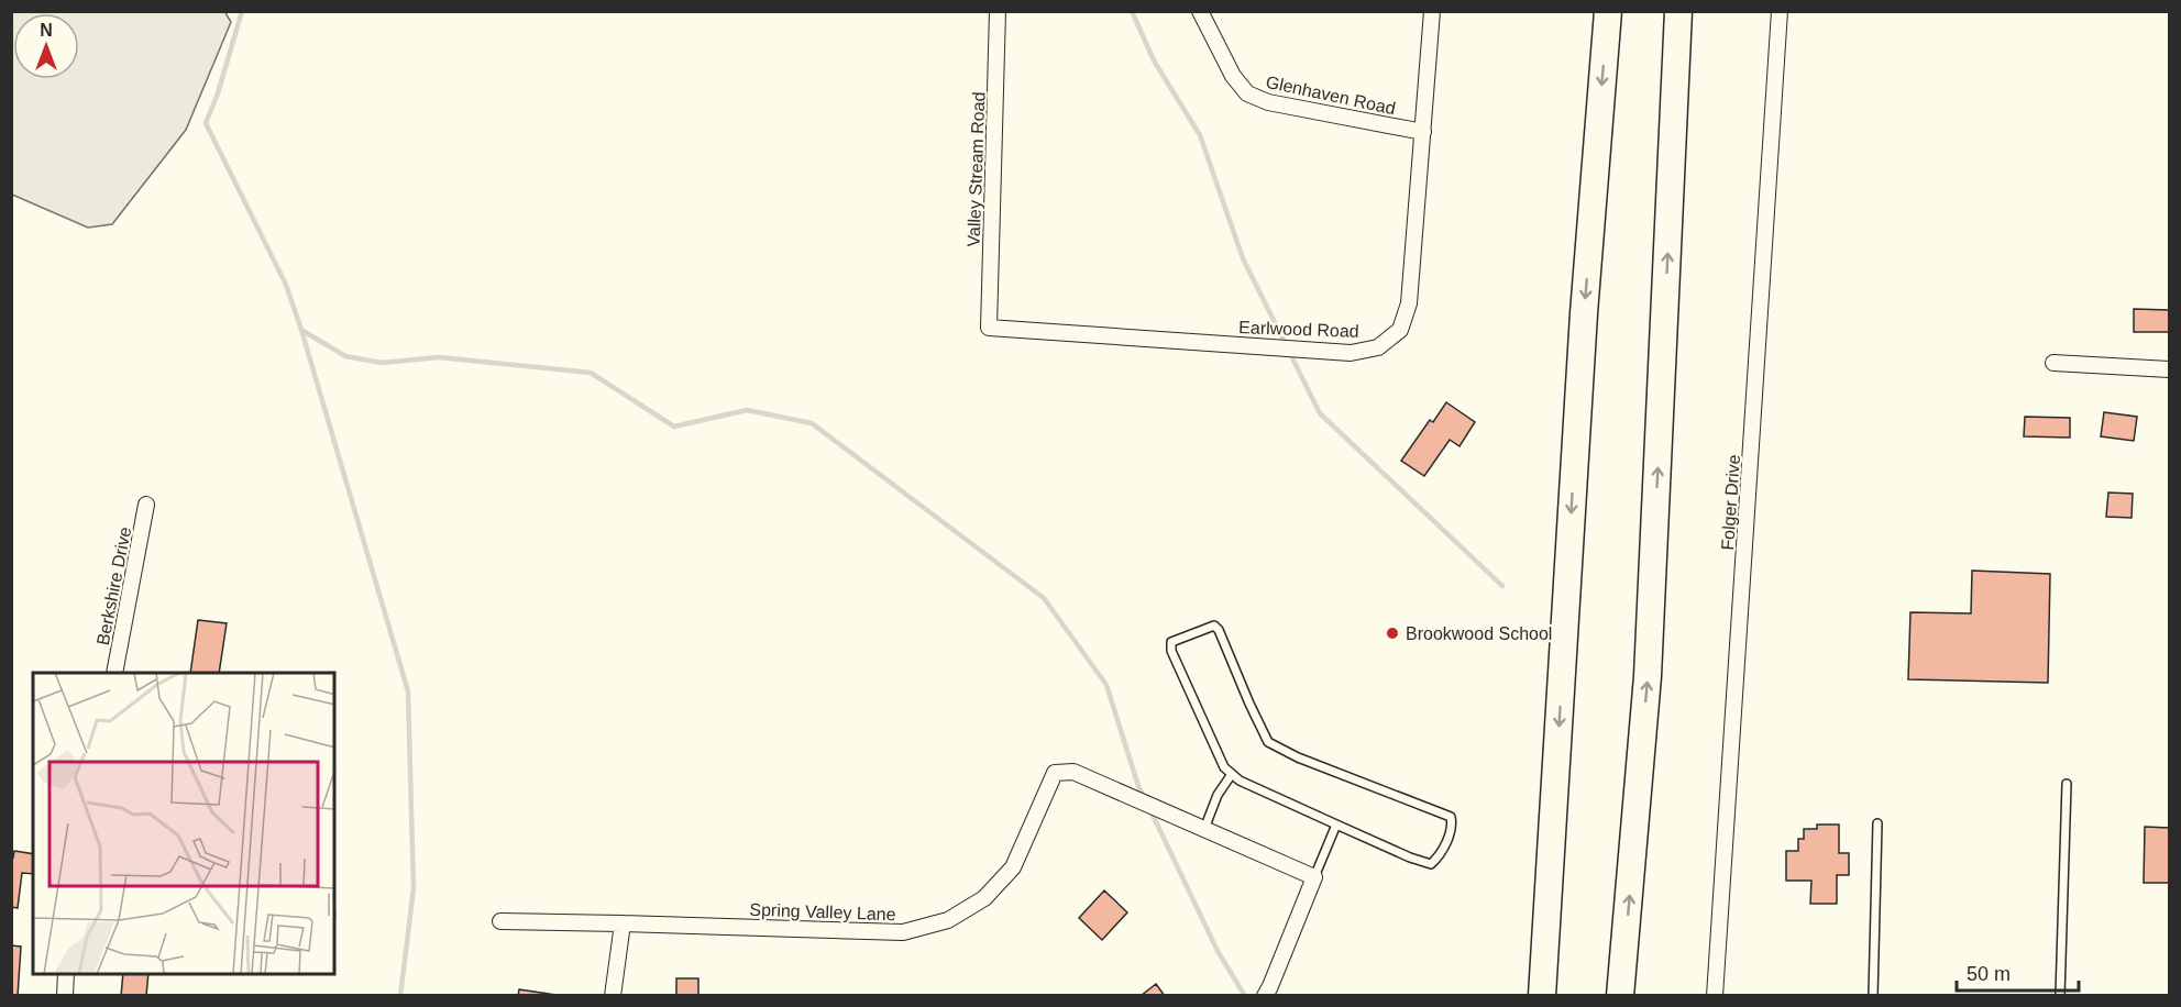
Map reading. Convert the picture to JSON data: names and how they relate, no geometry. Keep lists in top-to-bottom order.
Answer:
{
  "streets": {
    "street": [
      "Glenhaven Road",
      "Valley Stream Road",
      "Earlwood Road",
      "Folger Drive",
      "Berkshire Drive",
      "Spring Valley Lane"
    ]
  },
  "crossings": [
    ["Glenhaven Road", "Earlwood Road"],
    ["Valley Stream Road", "Earlwood Road"]
  ],
  "places": ["Brookwood School"],
  "scale_bar": "50 m",
  "north": "top"
}
